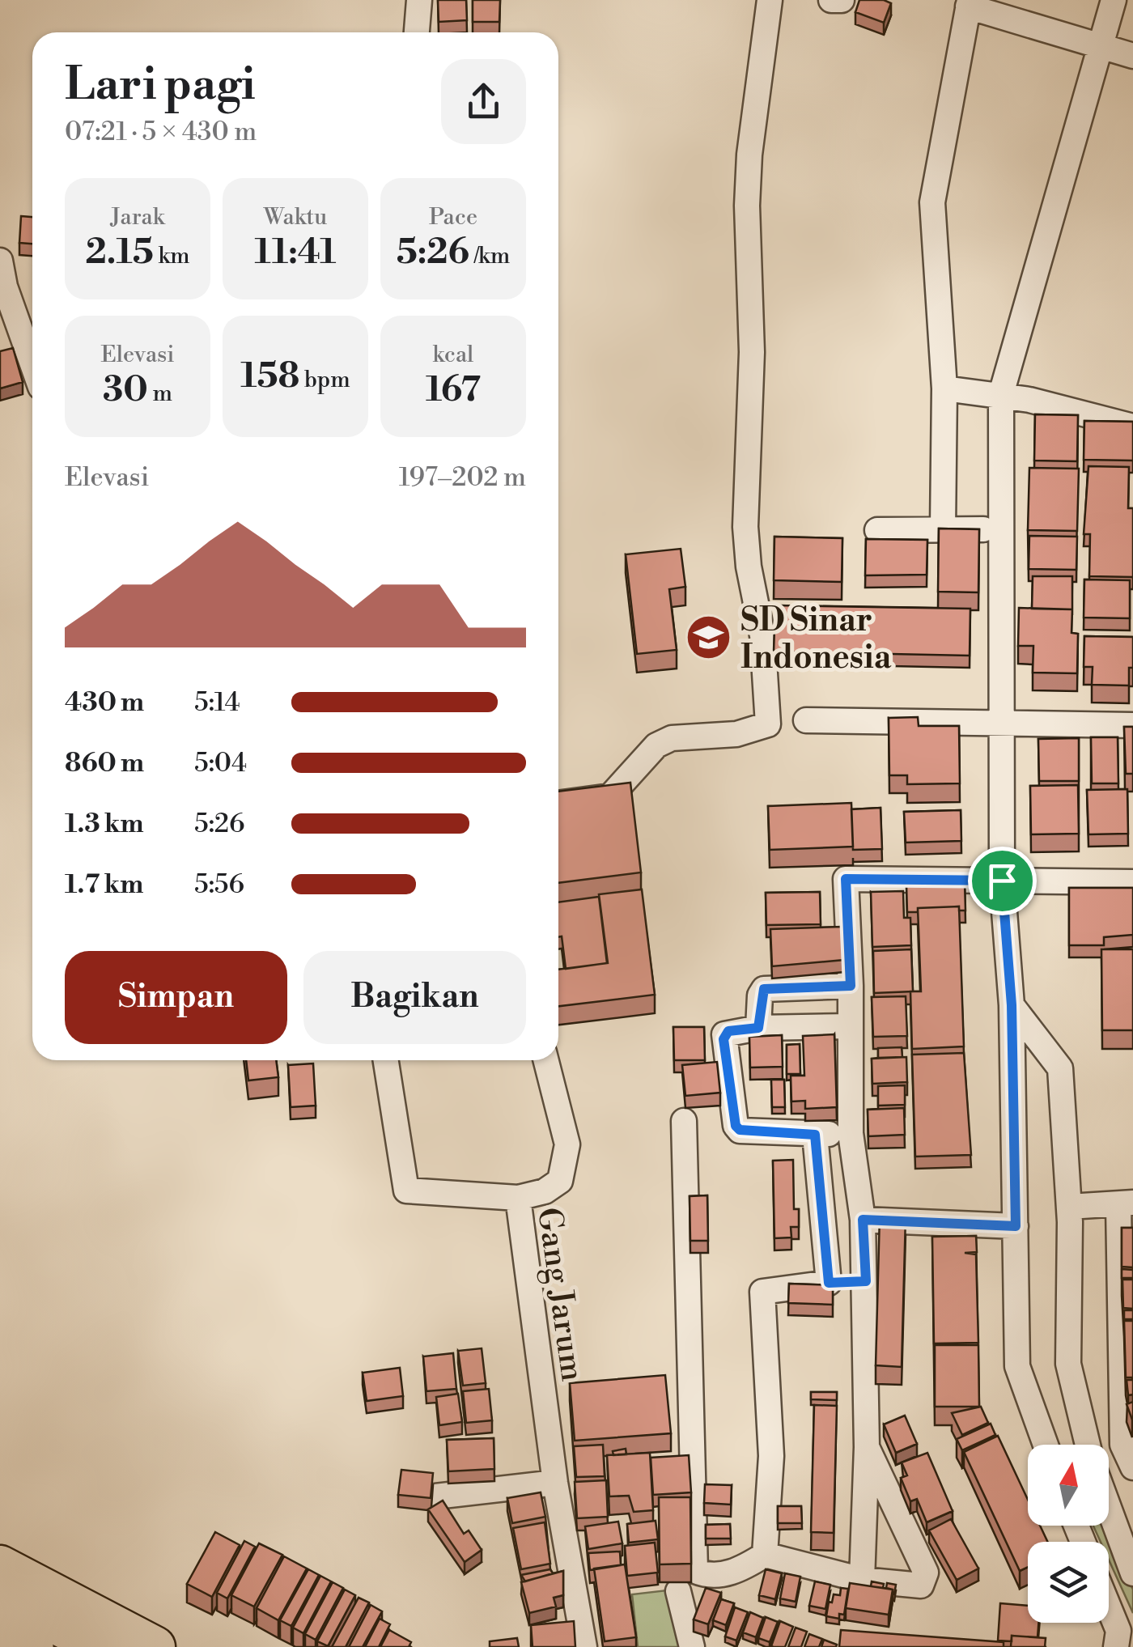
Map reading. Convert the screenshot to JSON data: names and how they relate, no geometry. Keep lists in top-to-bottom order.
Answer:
{
  "streets": {
    "street": ["Gang Jarum"]
  },
  "places": {
    "school or university": ["SD Sinar Indonesia"]
  },
  "north": "top",
  "page": {
    "heading": ["Lari pagi", "07:21 · 5 × 430 m"],
    "stats": [
      ["Jarak", "2.15 km"],
      ["Waktu", "11:41"],
      ["Pace", "5:26 /km"],
      ["Elevasi", "30 m"],
      ["158 bpm"],
      ["kcal", "167"]
    ],
    "chart": ["Elevasi", "197–202 m"],
    "list": [
      {
        "name": "430 m",
        "note": "5:14"
      },
      {
        "name": "860 m",
        "note": "5:04"
      },
      {
        "name": "1.3 km",
        "note": "5:26"
      },
      {
        "name": "1.7 km",
        "note": "5:56"
      }
    ],
    "buttons": ["Simpan", "Bagikan"]
  }
}
